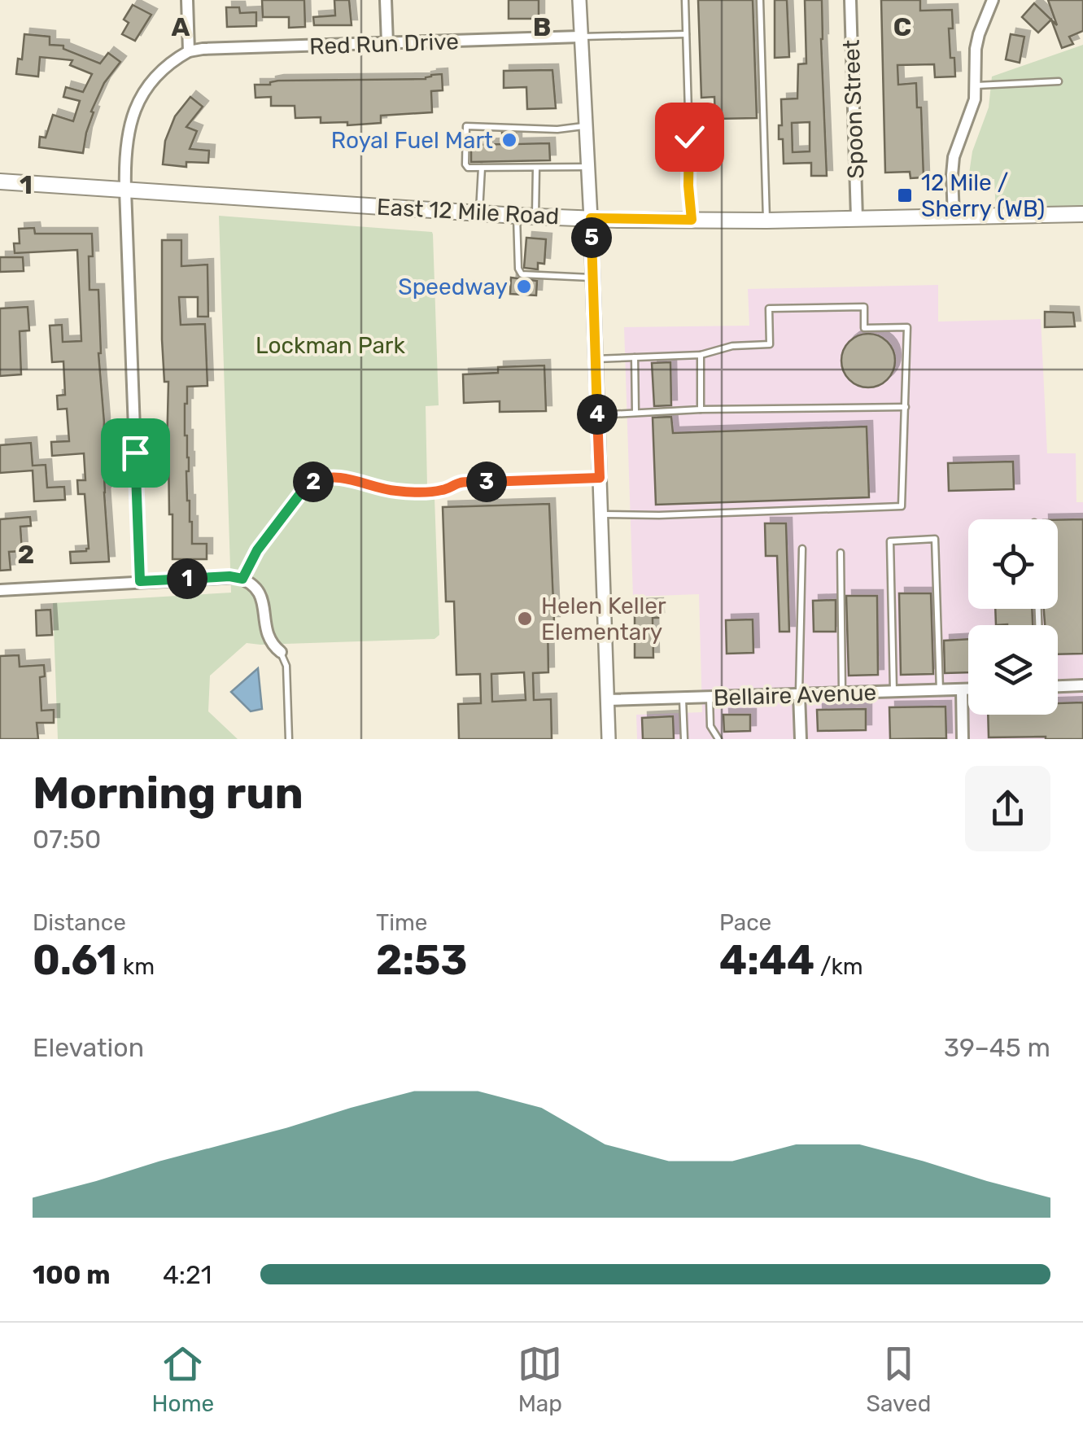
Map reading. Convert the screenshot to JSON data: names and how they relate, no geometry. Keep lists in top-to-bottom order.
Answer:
{
  "streets": {
    "main road": ["East 12 Mile Road"],
    "street": ["Red Run Drive", "Spoon Street", "Bellaire Avenue"]
  },
  "crossings": [
    ["Spoon Street", "East 12 Mile Road"]
  ],
  "parks": ["Lockman Park"],
  "places": {
    "other": ["Royal Fuel Mart", "Speedway", "Helen Keller Elementary"],
    "transit": ["12 Mile / Sherry (WB)"]
  },
  "page": {
    "pins": [
      "5",
      "4",
      "2",
      "3",
      "1"
    ],
    "heading": ["Morning run", "07:50"],
    "stats": [
      ["Distance", "0.61 km"],
      ["Time", "2:53"],
      ["Pace", "4:44 /km"]
    ],
    "chart": ["Elevation", "39–45 m"],
    "list": [
      {
        "name": "100 m",
        "note": "4:21"
      }
    ],
    "tabs": ["Home", "Map", "Saved"]
  },
  "grid": {
    "columns": ["A", "B", "C"],
    "rows": ["1", "2"]
  }
}
